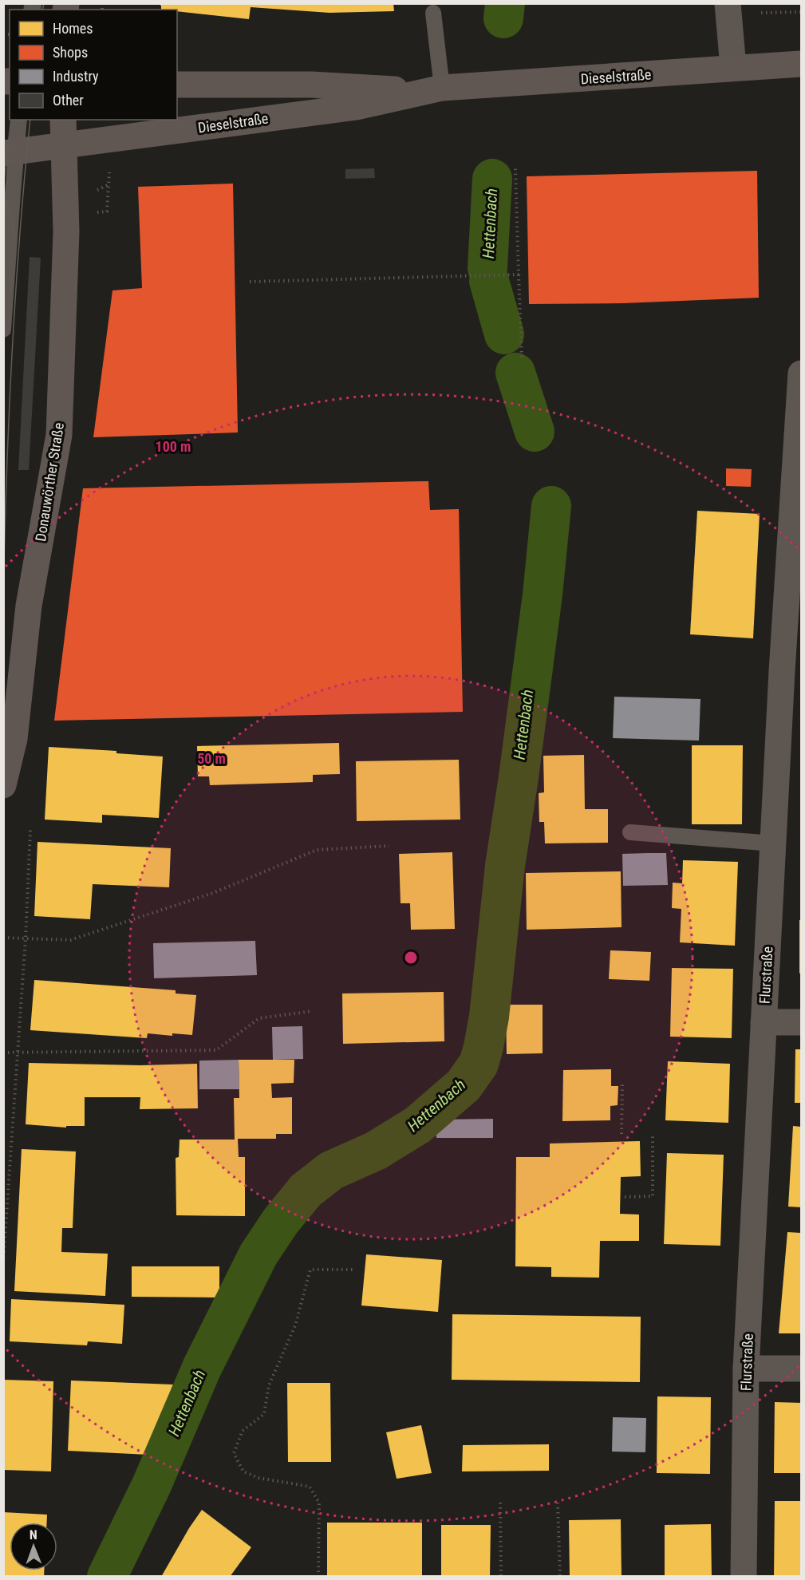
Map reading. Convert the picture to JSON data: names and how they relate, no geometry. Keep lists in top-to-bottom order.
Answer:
{
  "streets": {
    "main road": ["Dieselstraße", "Donauwörther Straße"],
    "street": ["Flurstraße"]
  },
  "crossings": [
    ["Dieselstraße", "Donauwörther Straße"]
  ],
  "water": ["Hettenbach"],
  "legend": [
    "Homes",
    "Shops",
    "Industry",
    "Other"
  ],
  "north": "top",
  "rings": ["100 m", "50 m"]
}
